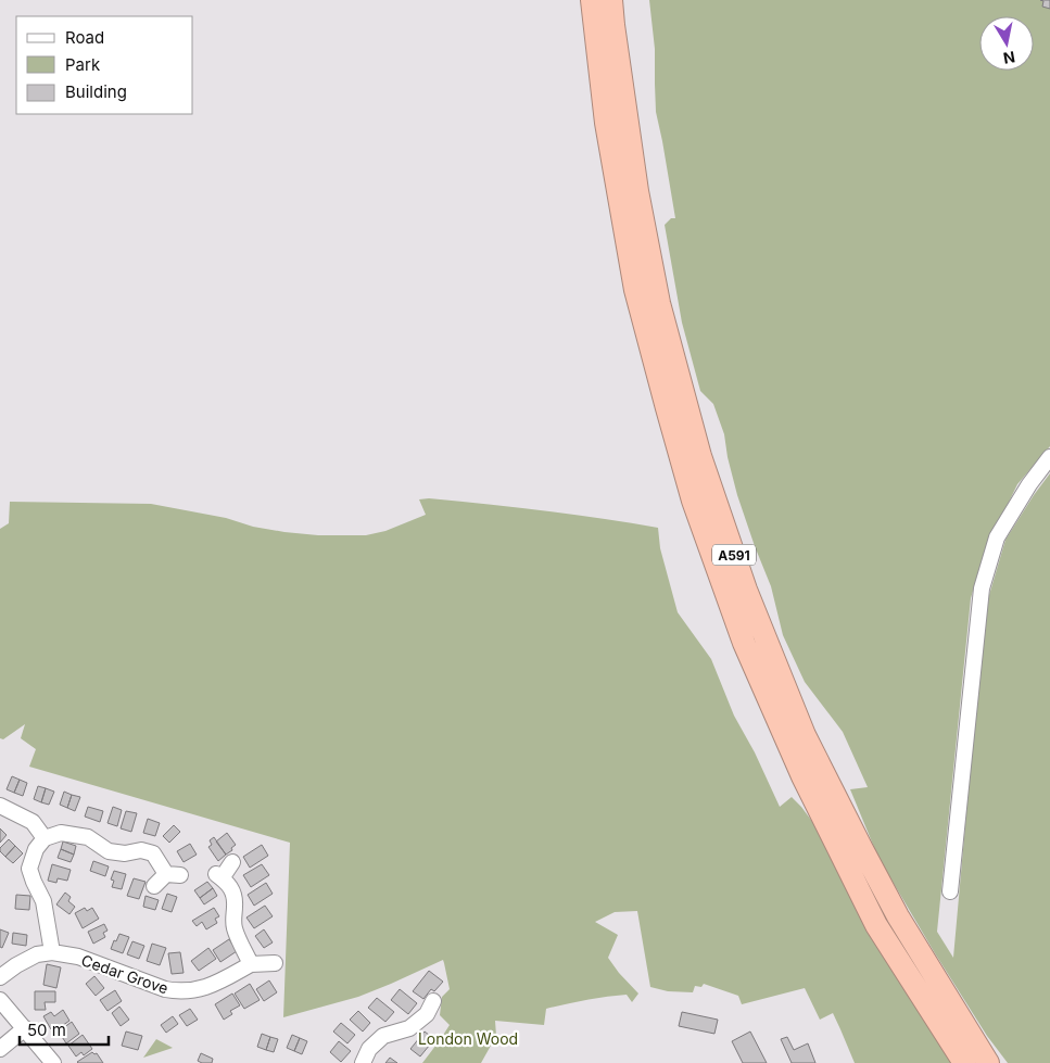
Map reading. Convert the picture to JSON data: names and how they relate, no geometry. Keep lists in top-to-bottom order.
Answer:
{
  "streets": {
    "highway": ["A591"],
    "street": ["Cedar Grove"]
  },
  "parks": ["London Wood"],
  "legend": ["Road", "Park", "Building"],
  "scale_bar": "50 m",
  "north": "bottom"
}
